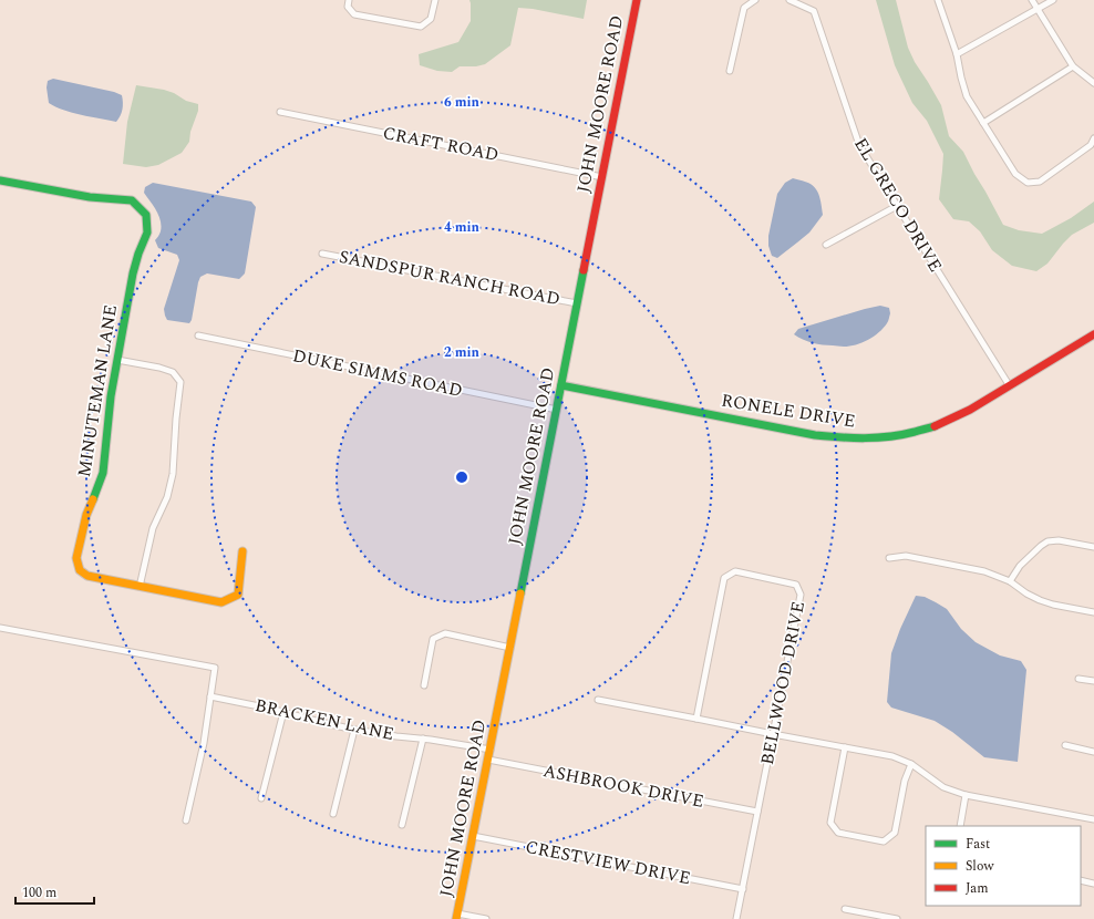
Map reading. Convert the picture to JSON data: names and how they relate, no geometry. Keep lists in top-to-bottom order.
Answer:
{
  "streets": {
    "street": [
      "JOHN MOORE ROAD",
      "CRAFT ROAD",
      "EL GRECO DRIVE",
      "SANDSPUR RANCH ROAD",
      "DUKE SIMMS ROAD",
      "MINUTEMAN LANE",
      "RONELE DRIVE",
      "BELLWOOD DRIVE",
      "BRACKEN LANE",
      "ASHBROOK DRIVE",
      "CRESTVIEW DRIVE"
    ]
  },
  "crossings": [
    ["JOHN MOORE ROAD", "CRAFT ROAD"],
    ["JOHN MOORE ROAD", "SANDSPUR RANCH ROAD"],
    ["JOHN MOORE ROAD", "DUKE SIMMS ROAD"],
    ["JOHN MOORE ROAD", "RONELE DRIVE"],
    ["JOHN MOORE ROAD", "BRACKEN LANE"],
    ["JOHN MOORE ROAD", "ASHBROOK DRIVE"],
    ["JOHN MOORE ROAD", "CRESTVIEW DRIVE"],
    ["EL GRECO DRIVE", "RONELE DRIVE"],
    ["BELLWOOD DRIVE", "ASHBROOK DRIVE"],
    ["BELLWOOD DRIVE", "CRESTVIEW DRIVE"]
  ],
  "legend": ["Fast", "Slow", "Jam"],
  "scale_bar": "100 m",
  "rings": ["6 min", "4 min", "2 min"]
}
